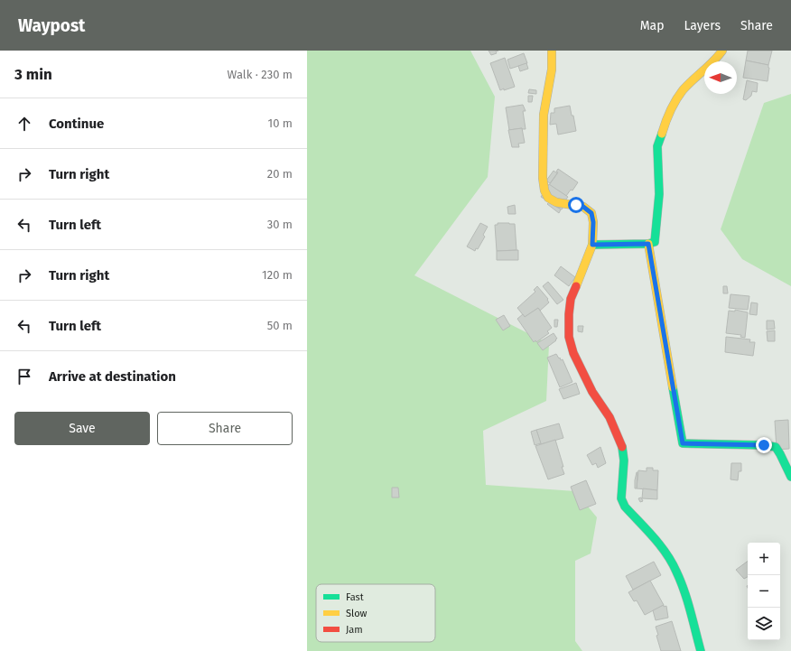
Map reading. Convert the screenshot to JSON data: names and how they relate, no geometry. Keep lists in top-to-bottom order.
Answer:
{
  "legend": ["Fast", "Slow", "Jam"],
  "north": "left",
  "page": {
    "header": "Waypost",
    "nav": ["Map", "Layers", "Share"],
    "heading": ["3 min", "Walk · 230 m"],
    "list": [
      ["Continue", "10 m"],
      ["Turn right", "20 m"],
      ["Turn left", "30 m"],
      ["Turn right", "120 m"],
      ["Turn left", "50 m"],
      "Arrive at destination"
    ],
    "buttons": ["Save", "Share"],
    "map_buttons": ["+", "−"]
  }
}
